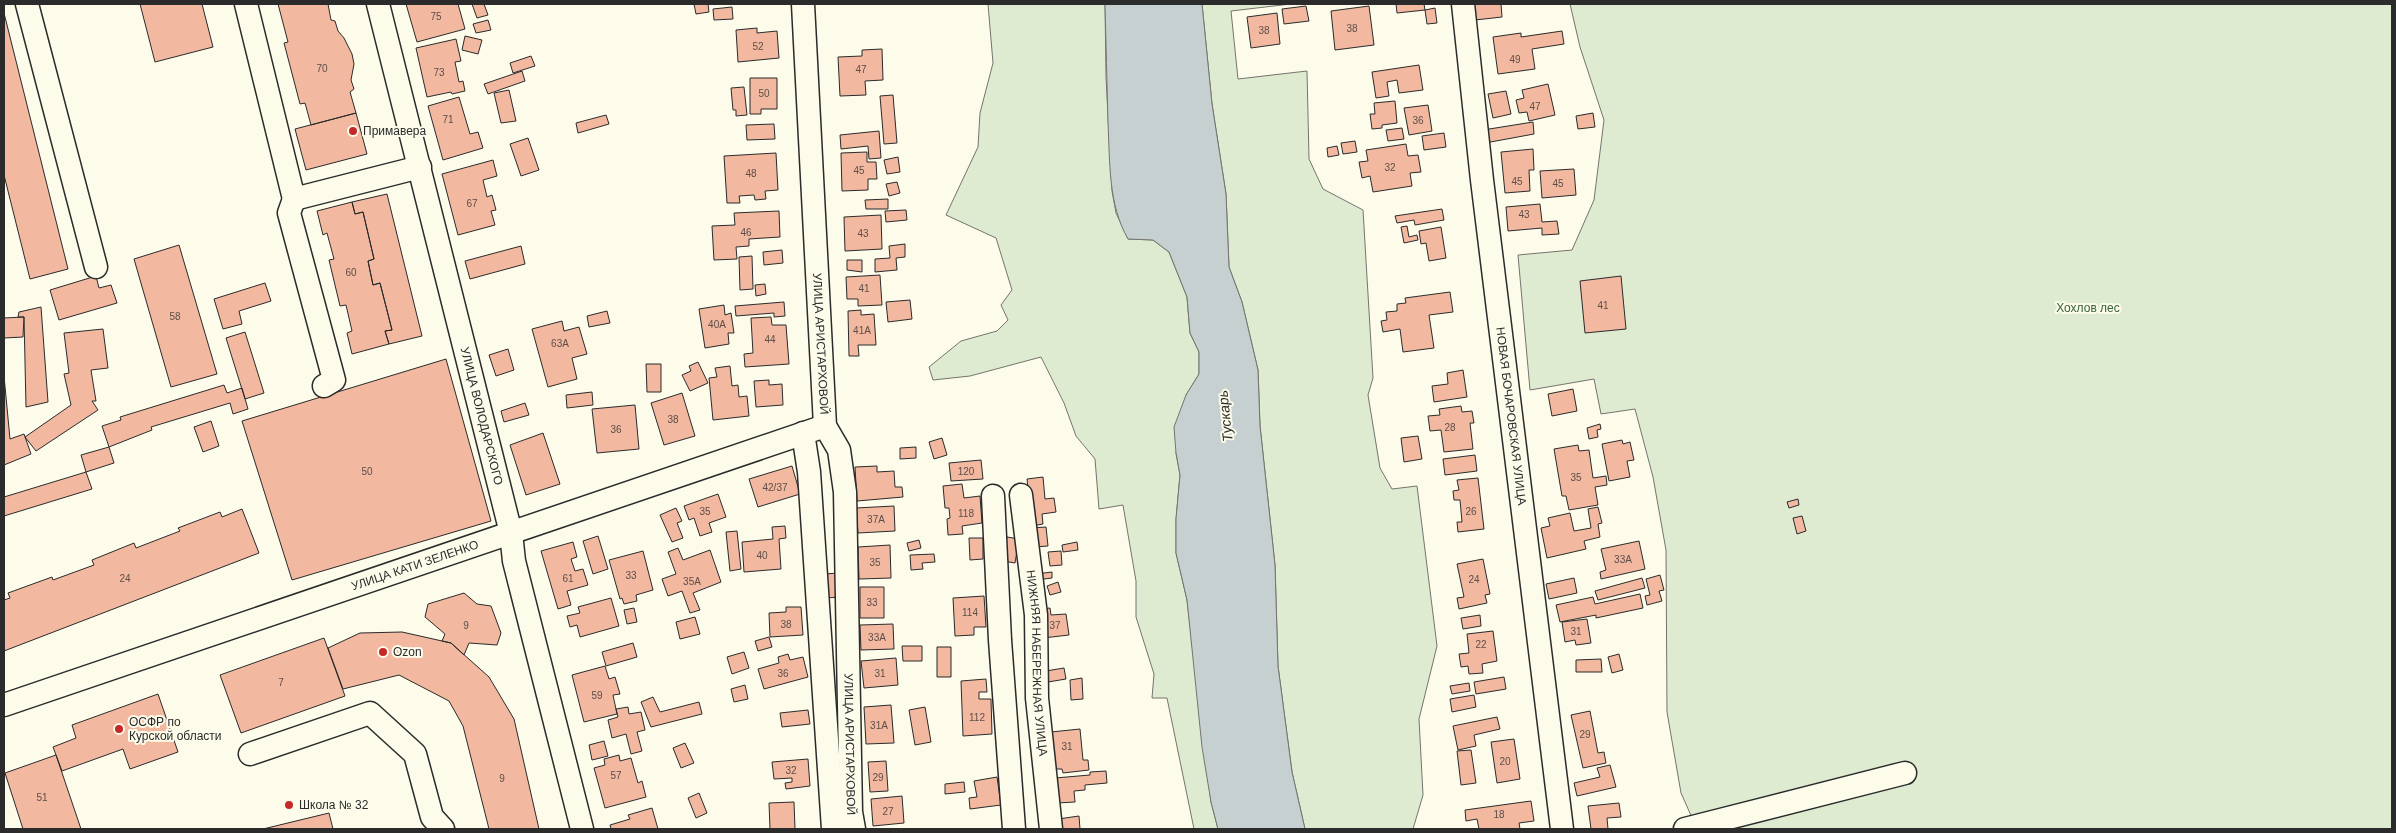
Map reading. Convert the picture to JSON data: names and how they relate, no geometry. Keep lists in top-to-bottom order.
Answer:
{
  "streets": {
    "street": [
      "УЛИЦА АРИСТАРХОВОЙ",
      "УЛИЦА ВОЛОДАРСКОГО",
      "НОВАЯ БОЧАРОВСКАЯ УЛИЦА",
      "УЛИЦА КАТИ ЗЕЛЕНКО",
      "НИЖНЯЯ НАБЕРЕЖНАЯ УЛИЦА"
    ]
  },
  "crossings": [
    ["УЛИЦА АРИСТАРХОВОЙ", "УЛИЦА КАТИ ЗЕЛЕНКО"],
    ["УЛИЦА ВОЛОДАРСКОГО", "УЛИЦА КАТИ ЗЕЛЕНКО"]
  ],
  "water": ["Тускарь"],
  "parks": ["Хохлов лес"],
  "places": [
    "Примавера",
    "Ozon",
    "ОСФР по Курской области",
    "Школа № 32"
  ],
  "house_numbers": [
    "75",
    "38",
    "38",
    "52",
    "49",
    "70",
    "47",
    "73",
    "50",
    "47",
    "71",
    "36",
    "32",
    "45",
    "48",
    "45",
    "45",
    "67",
    "43",
    "46",
    "43",
    "60",
    "41",
    "41",
    "58",
    "40А",
    "41А",
    "44",
    "63А",
    "38",
    "28",
    "36",
    "50",
    "120",
    "35",
    "42/37",
    "35",
    "26",
    "118",
    "37А",
    "40",
    "33А",
    "35",
    "33",
    "24",
    "61",
    "24",
    "35А",
    "33",
    "114",
    "38",
    "9",
    "37",
    "31",
    "33А",
    "22",
    "36",
    "31",
    "7",
    "59",
    "112",
    "31А",
    "29",
    "31",
    "20",
    "32",
    "57",
    "29",
    "9",
    "51",
    "27",
    "18"
  ]
}
